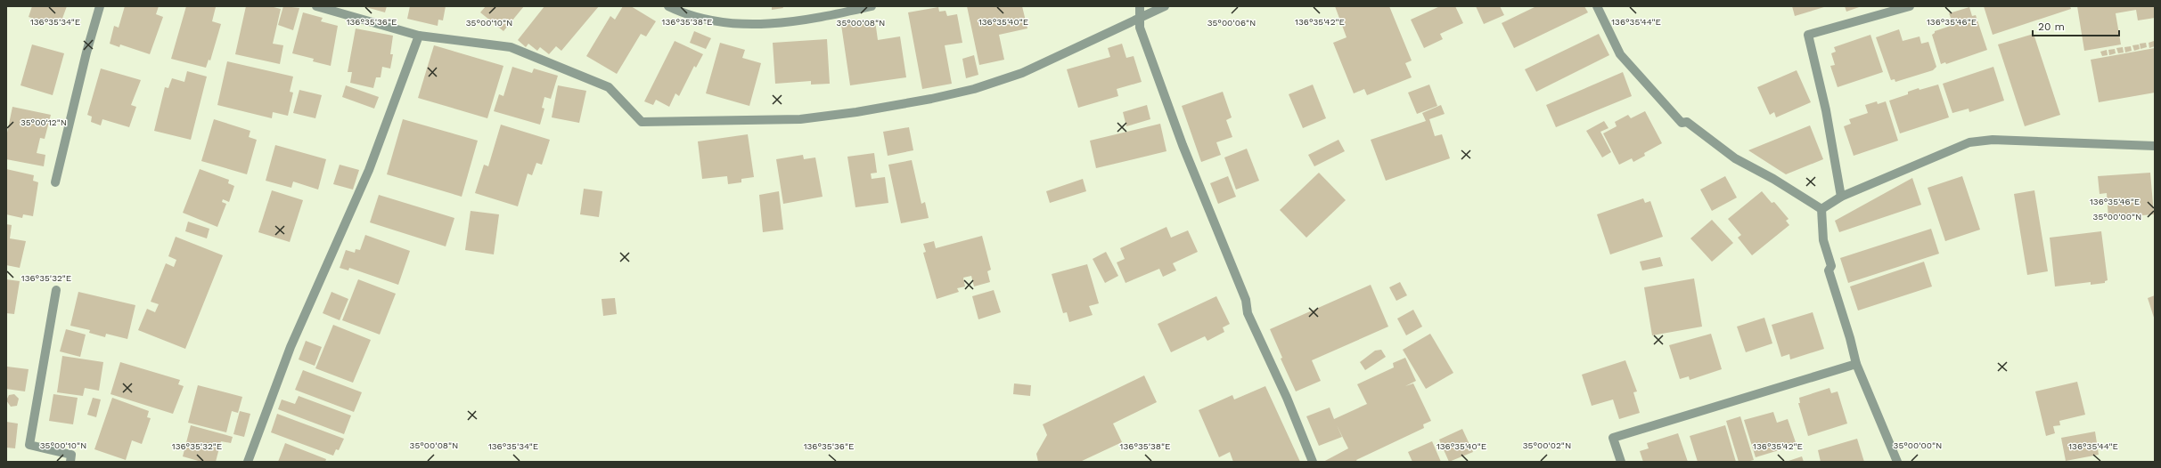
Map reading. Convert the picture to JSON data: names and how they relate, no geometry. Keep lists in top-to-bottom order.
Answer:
{
  "scale_bar": "20 m",
  "coordinates": [
    "136°35'46\"E",
    "136°35'34\"E",
    "136°35'36\"E",
    "136°35'38\"E",
    "136°35'40\"E",
    "136°35'42\"E",
    "136°35'44\"E",
    "35°00'10\"N",
    "35°00'08\"N",
    "35°00'06\"N",
    "35°00'12\"N",
    "35°00'00\"N",
    "136°35'32\"E",
    "35°00'02\"N"
  ]
}
